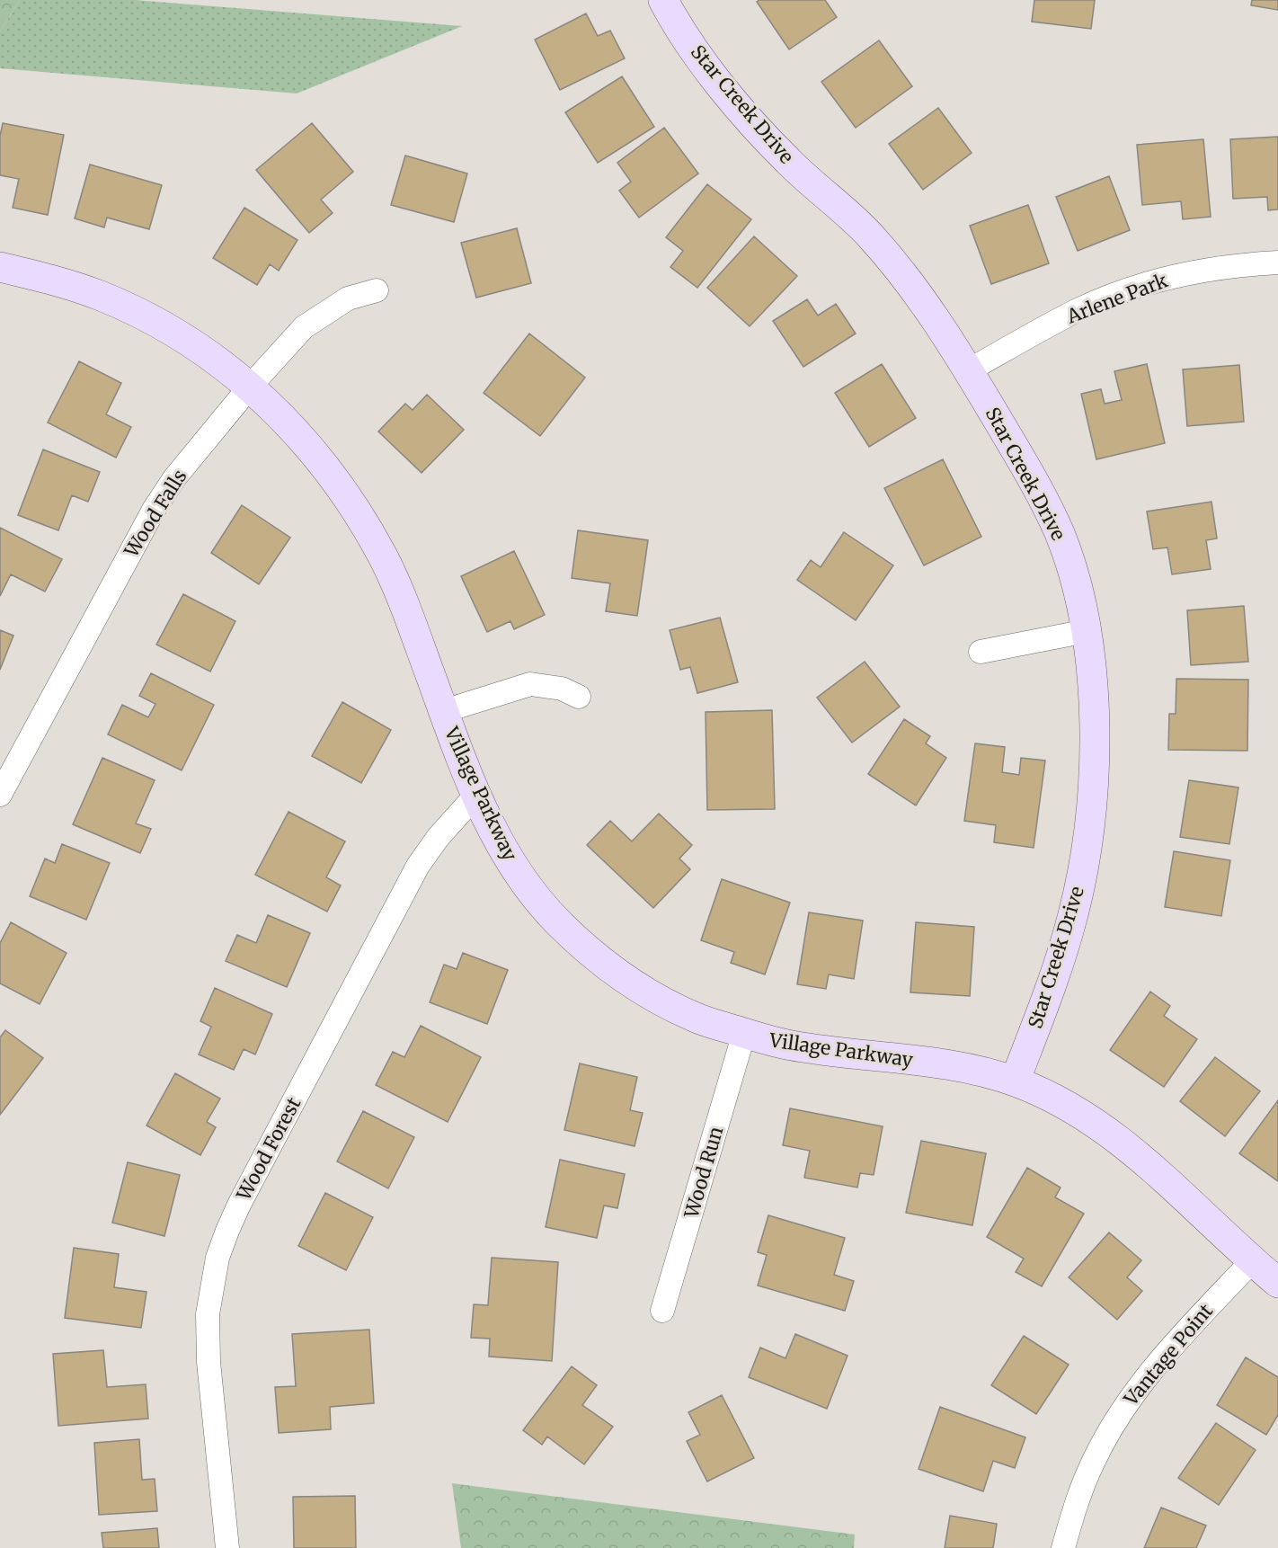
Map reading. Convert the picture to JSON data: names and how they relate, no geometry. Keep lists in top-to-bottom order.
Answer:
{
  "streets": {
    "street": [
      "Star Creek Drive",
      "Arlene Park",
      "Wood Falls",
      "Village Parkway",
      "Wood Forest",
      "Wood Run",
      "Vantage Point"
    ]
  },
  "crossings": [
    ["Star Creek Drive", "Arlene Park"],
    ["Star Creek Drive", "Village Parkway"],
    ["Wood Falls", "Village Parkway"],
    ["Village Parkway", "Wood Forest"],
    ["Village Parkway", "Wood Run"],
    ["Village Parkway", "Vantage Point"]
  ]
}
